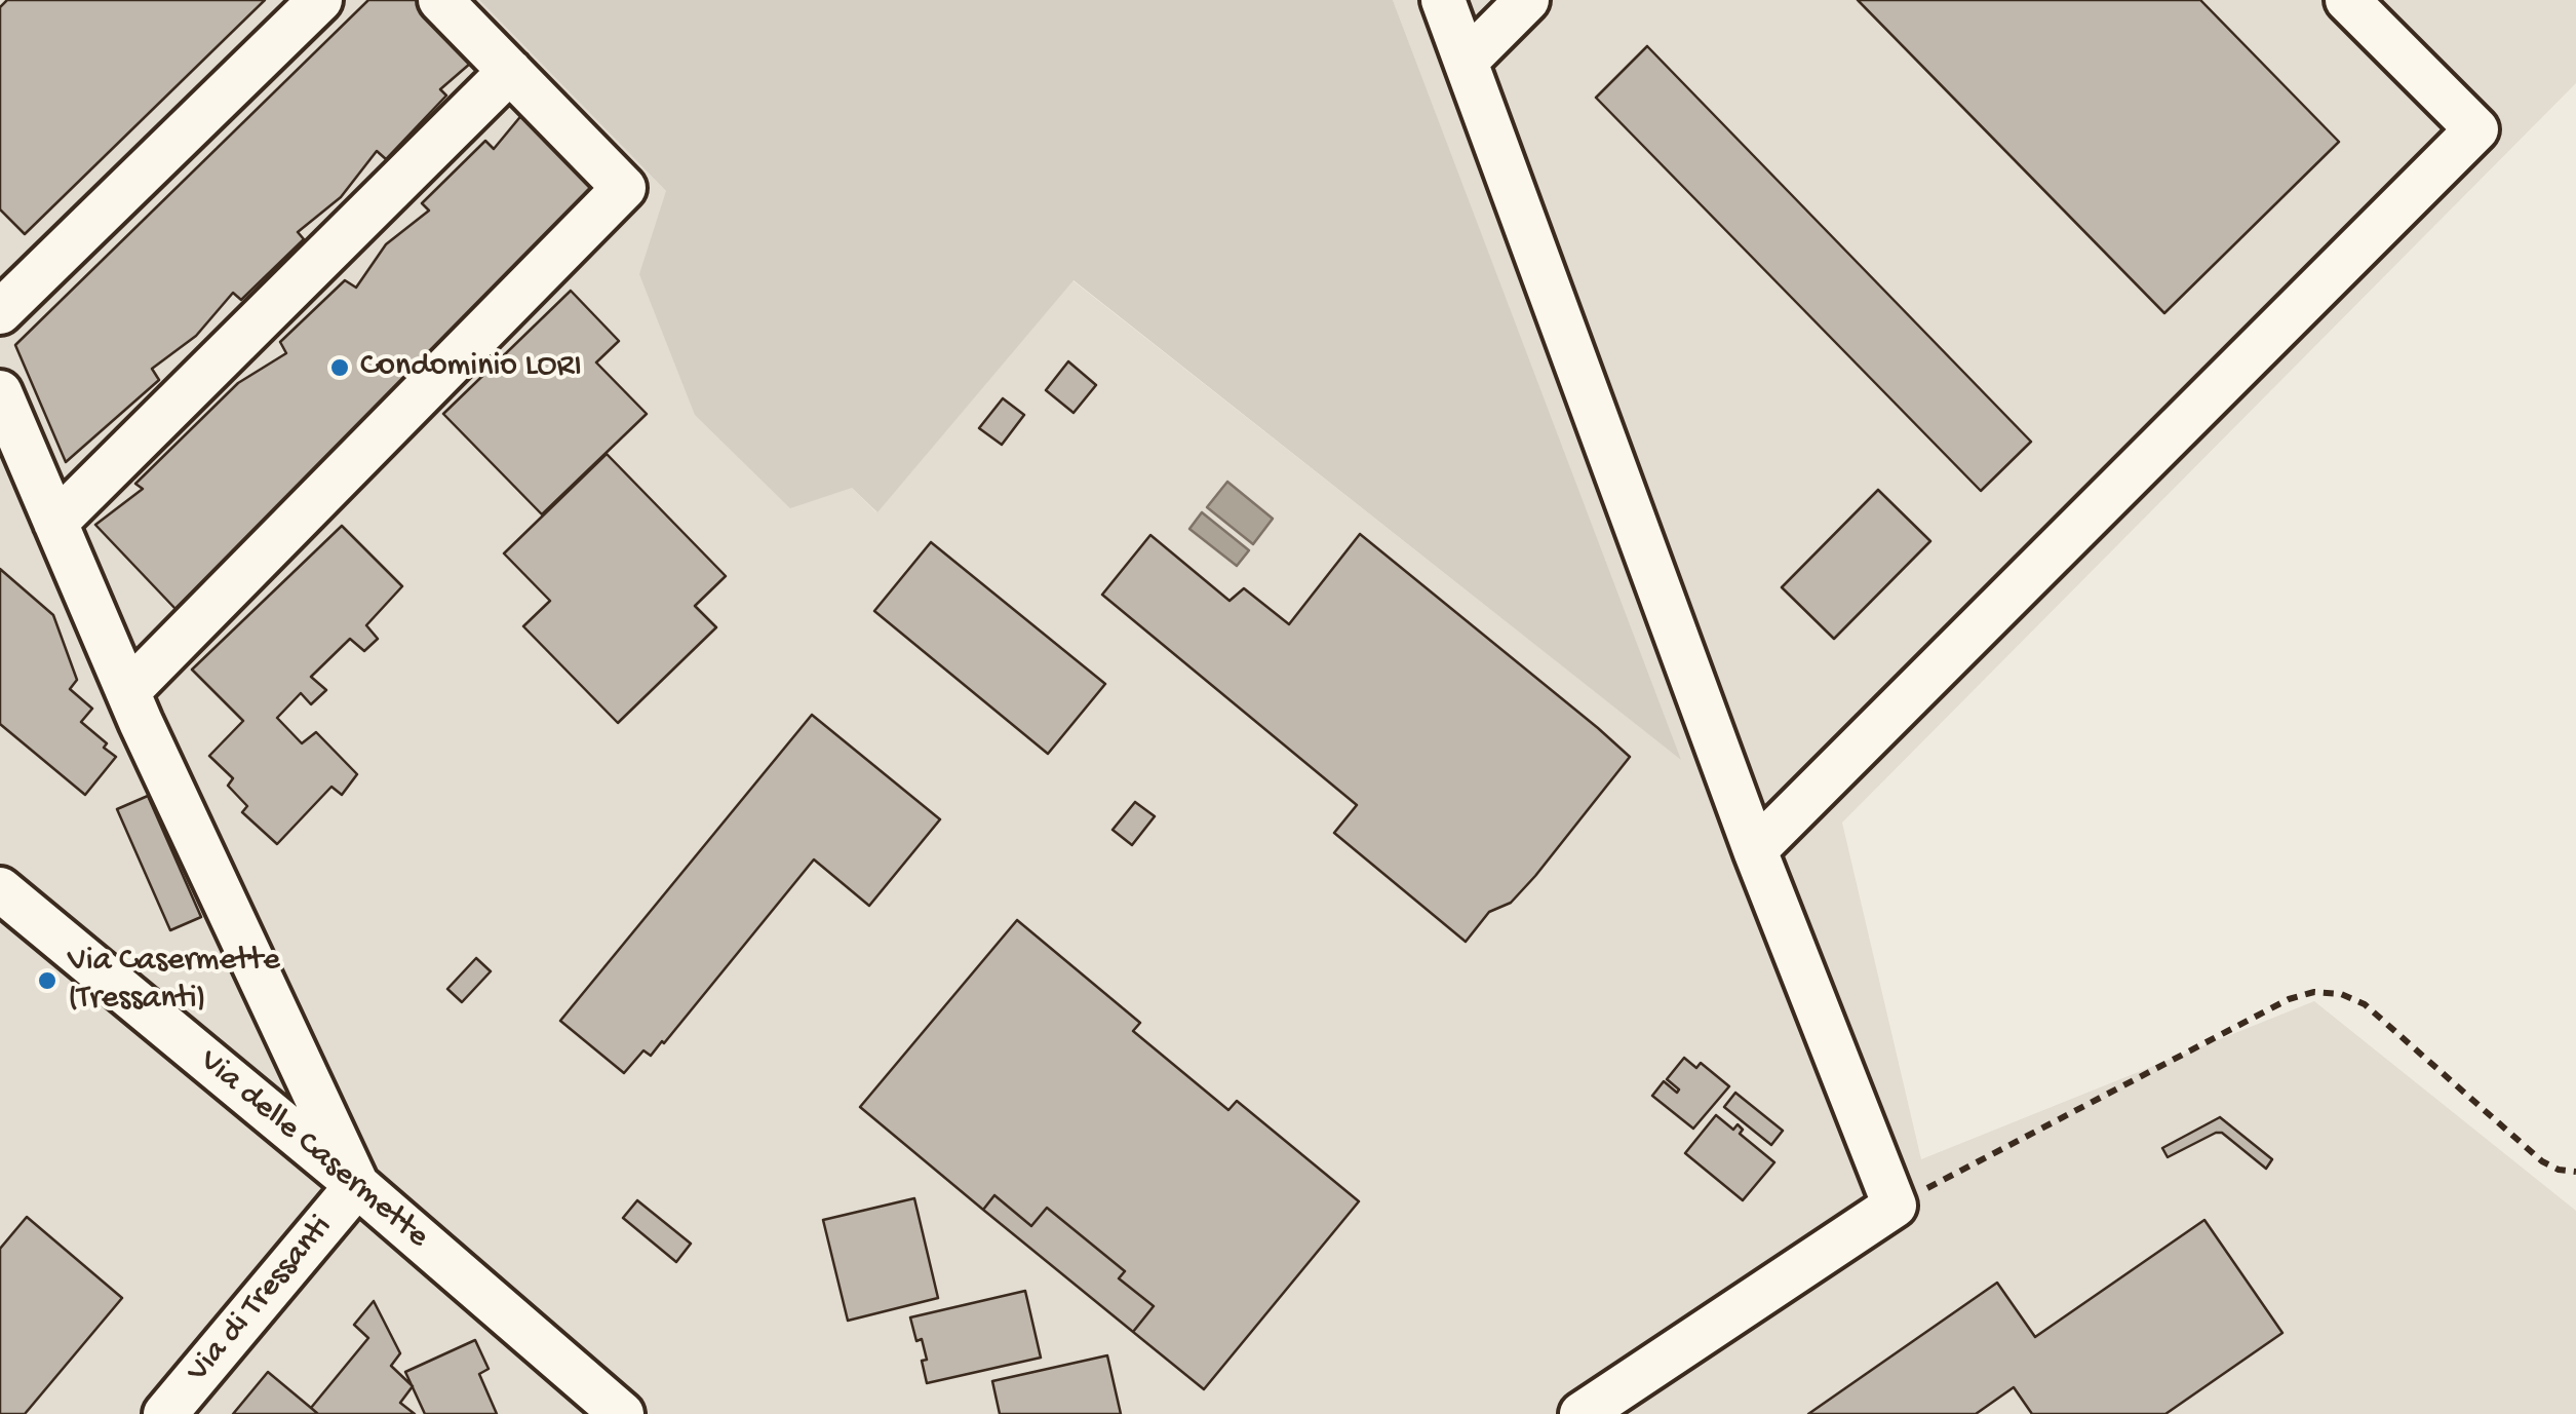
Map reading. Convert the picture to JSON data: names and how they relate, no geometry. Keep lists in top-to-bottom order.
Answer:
{
  "streets": {
    "street": ["Via delle Casermette", "Via di Tressanti"]
  },
  "crossings": [
    ["Via delle Casermette", "Via di Tressanti"]
  ],
  "places": ["Condominio LORI", "Via Casermette (Tressanti)"]
}
